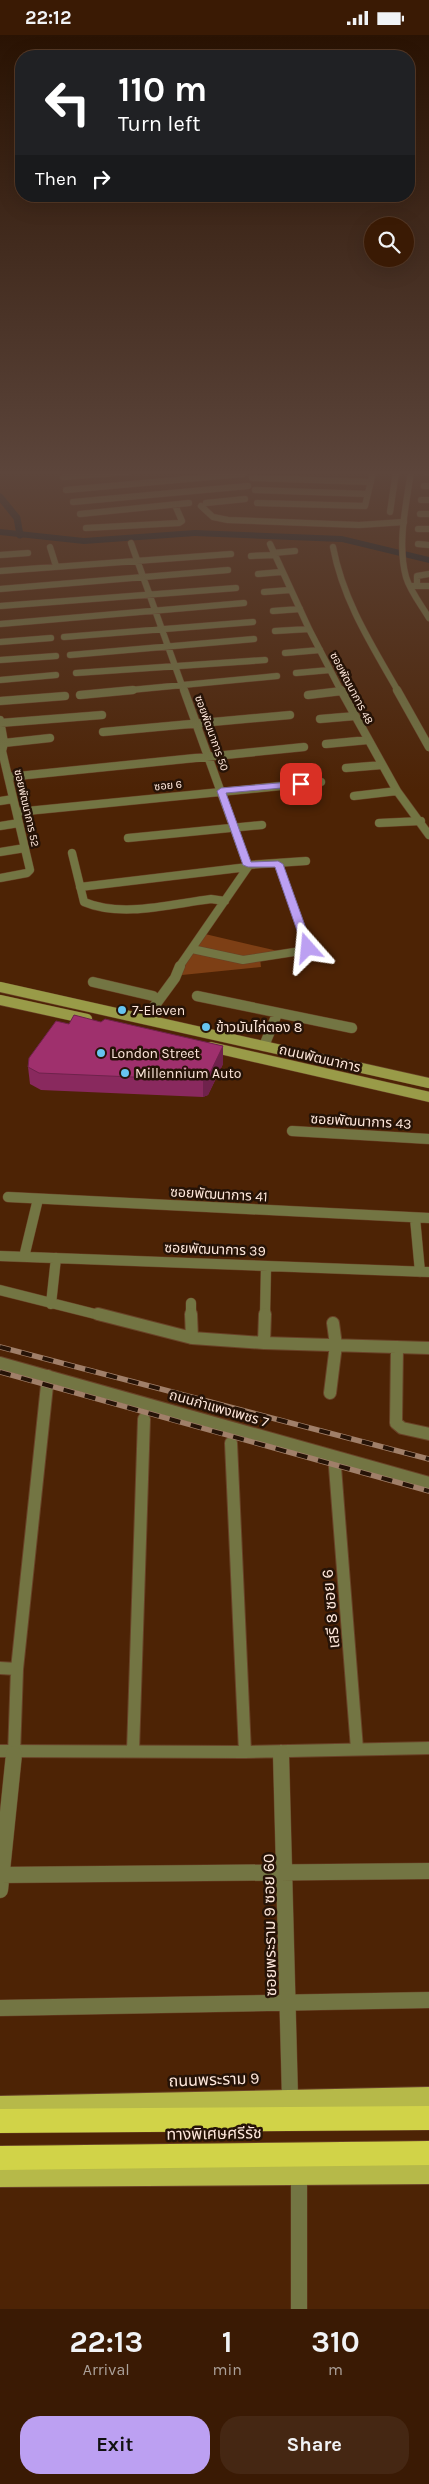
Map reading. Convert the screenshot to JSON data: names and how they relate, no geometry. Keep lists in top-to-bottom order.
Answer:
{
  "streets": {
    "highway": ["ทางพิเศษศรีรัช"],
    "main road": ["ถนนพัฒนาการ", "ถนนพระราม 9"],
    "street": [
      "ซอยพัฒนาการ 48",
      "ซอยพัฒนาการ 50",
      "ซอย 6",
      "ซอยพัฒนาการ 52",
      "ซอยพัฒนาการ 43",
      "ซอยพัฒนาการ 41",
      "ซอยพัฒนาการ 39",
      "ถนนกำแพงเพชร 7",
      "เสรี 8 ซอย 6",
      "ซอยพระราม 9 ซอย 60"
    ]
  },
  "crossings": [
    ["ซอยพัฒนาการ 50", "ซอย 6"],
    ["ซอย 6", "ซอยพัฒนาการ 52"],
    ["ซอยพระราม 9 ซอย 60", "ถนนพระราม 9"]
  ],
  "places": [
    "7-Eleven",
    "ข้าวมันไก่ตอง 8",
    "London Street",
    "Millennium Auto"
  ],
  "page": {
    "status": "22:12",
    "turn": ["110 m", "Turn left"],
    "then": "Then",
    "eta": [
      "22:13",
      "Arrival",
      "1",
      "min",
      "310",
      "m"
    ],
    "buttons": ["Exit", "Share"]
  }
}
